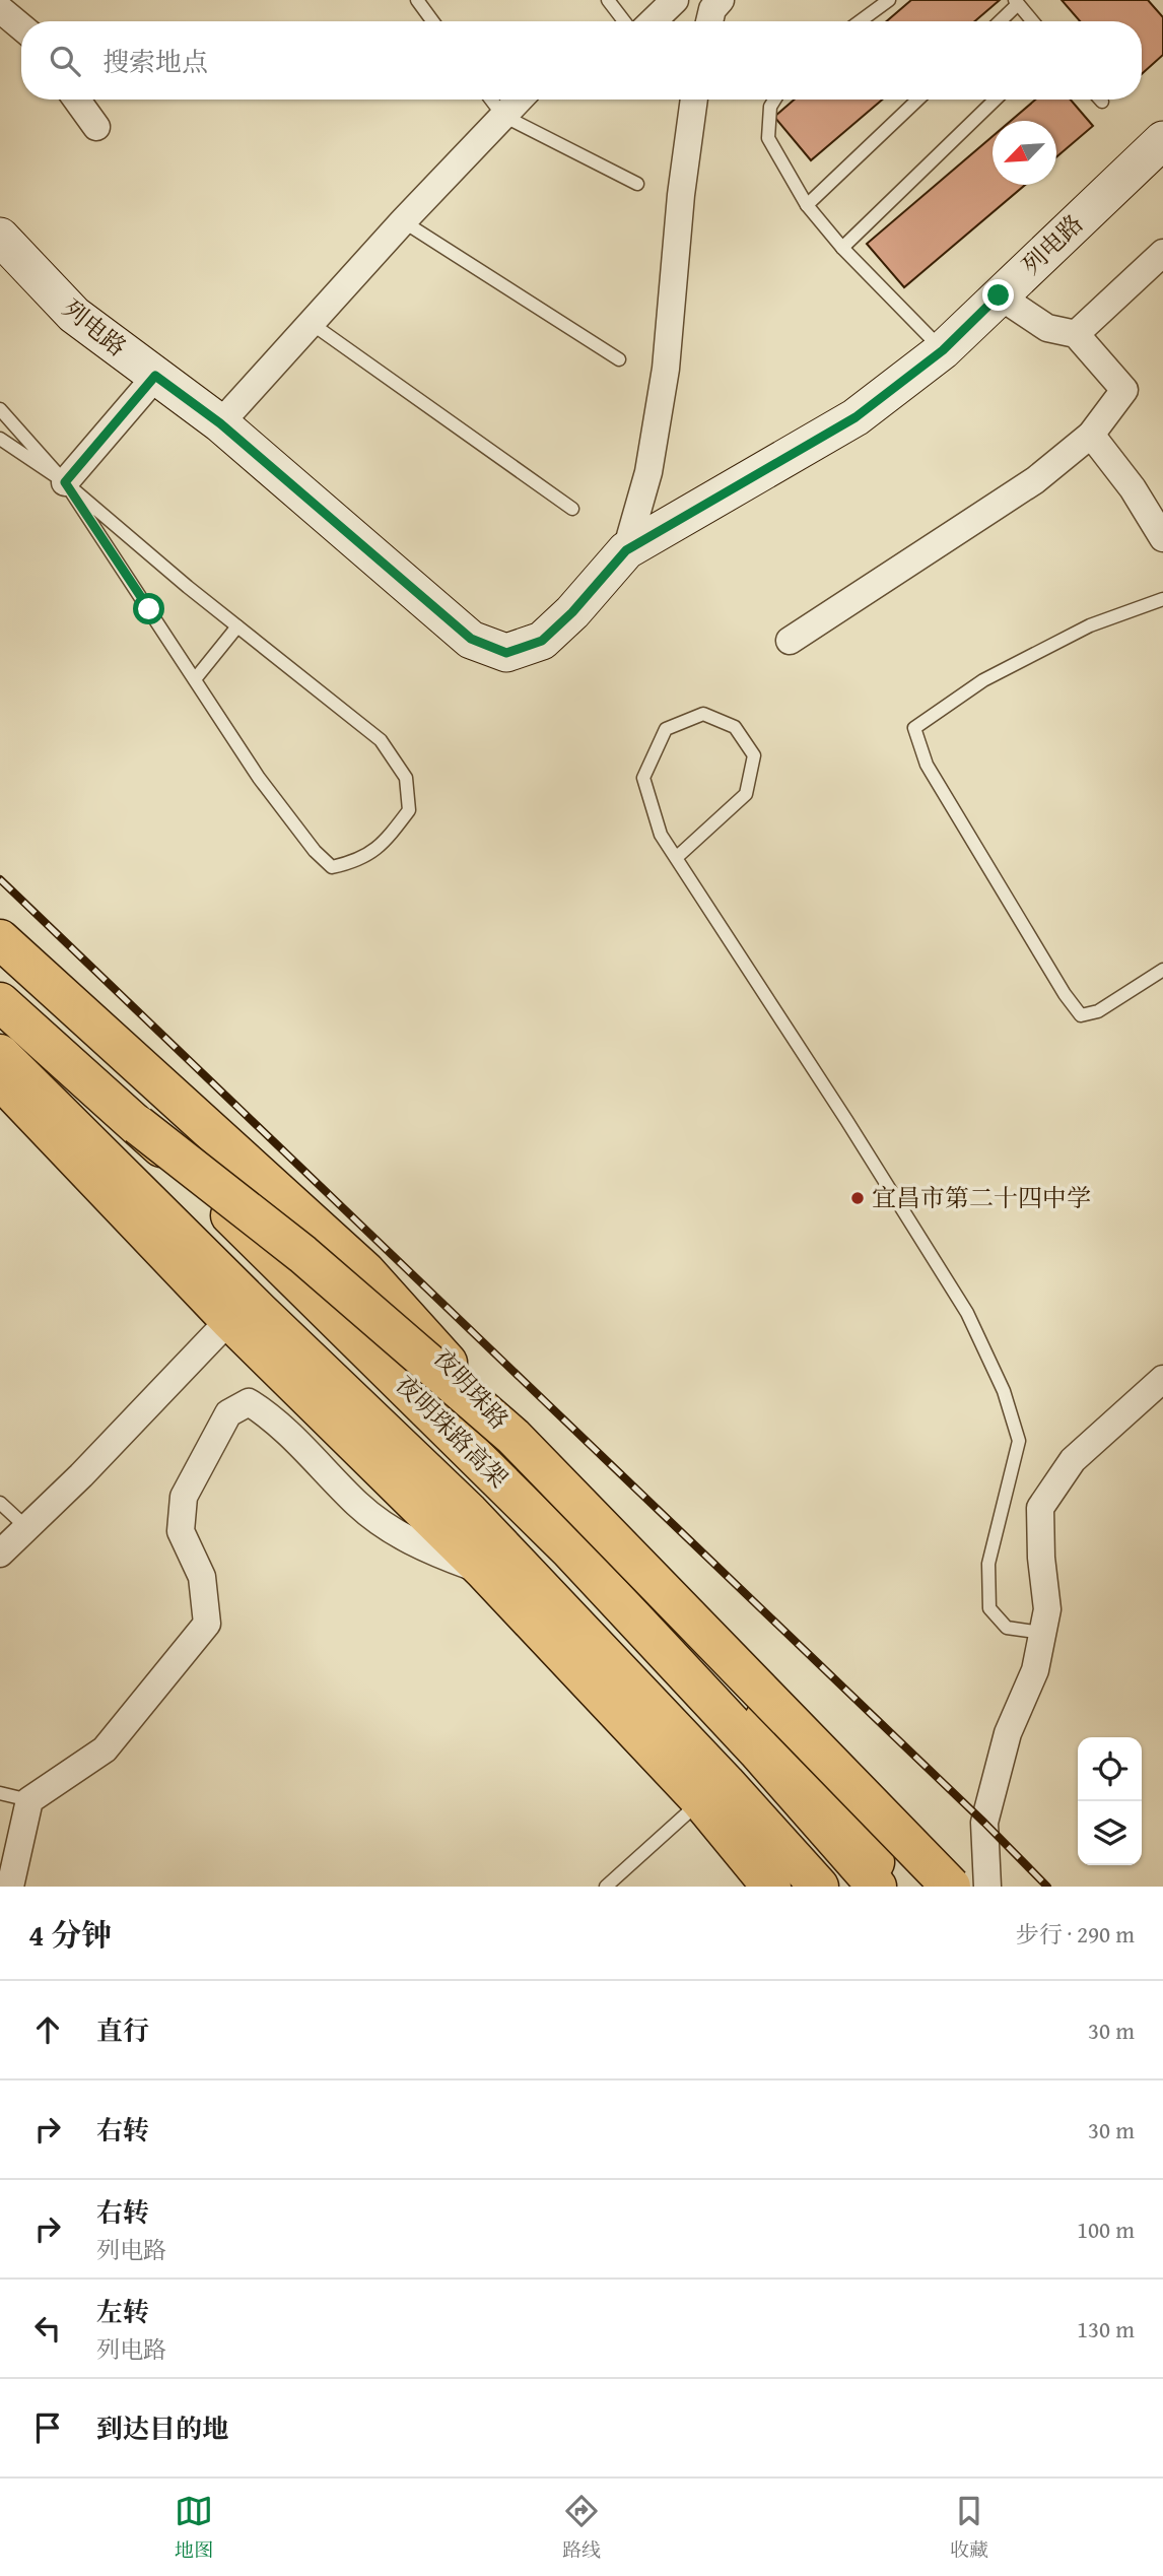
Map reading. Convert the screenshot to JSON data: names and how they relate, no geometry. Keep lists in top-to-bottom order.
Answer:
{
  "streets": {
    "main road": ["夜明珠路", "夜明珠路高架"],
    "street": ["列电路"]
  },
  "places": ["宜昌市第二十四中学"],
  "north": "bottom left",
  "page": {
    "search": "搜索地点",
    "heading": ["4 分钟", "步行 · 290 m"],
    "list": [
      ["直行", "30 m"],
      ["右转", "30 m"],
      ["右转", "列电路", "100 m"],
      ["左转", "列电路", "130 m"],
      "到达目的地"
    ],
    "nav": ["地图", "路线", "收藏"]
  }
}
